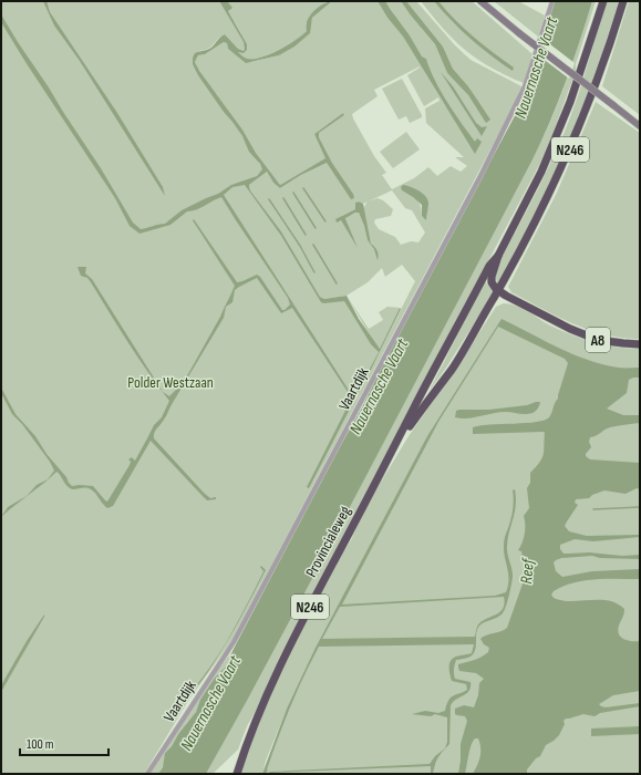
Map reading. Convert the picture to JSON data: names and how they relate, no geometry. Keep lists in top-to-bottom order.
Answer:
{
  "streets": {
    "highway": ["N246", "A8", "Provincialeweg"],
    "street": ["Vaartdijk"]
  },
  "crossings": [
    ["N246", "A8"],
    ["N246", "Provincialeweg"],
    ["A8", "Provincialeweg"]
  ],
  "water": ["Nauernasche Vaart", "Reef"],
  "parks": ["Polder Westzaan"],
  "scale_bar": "100 m"
}
